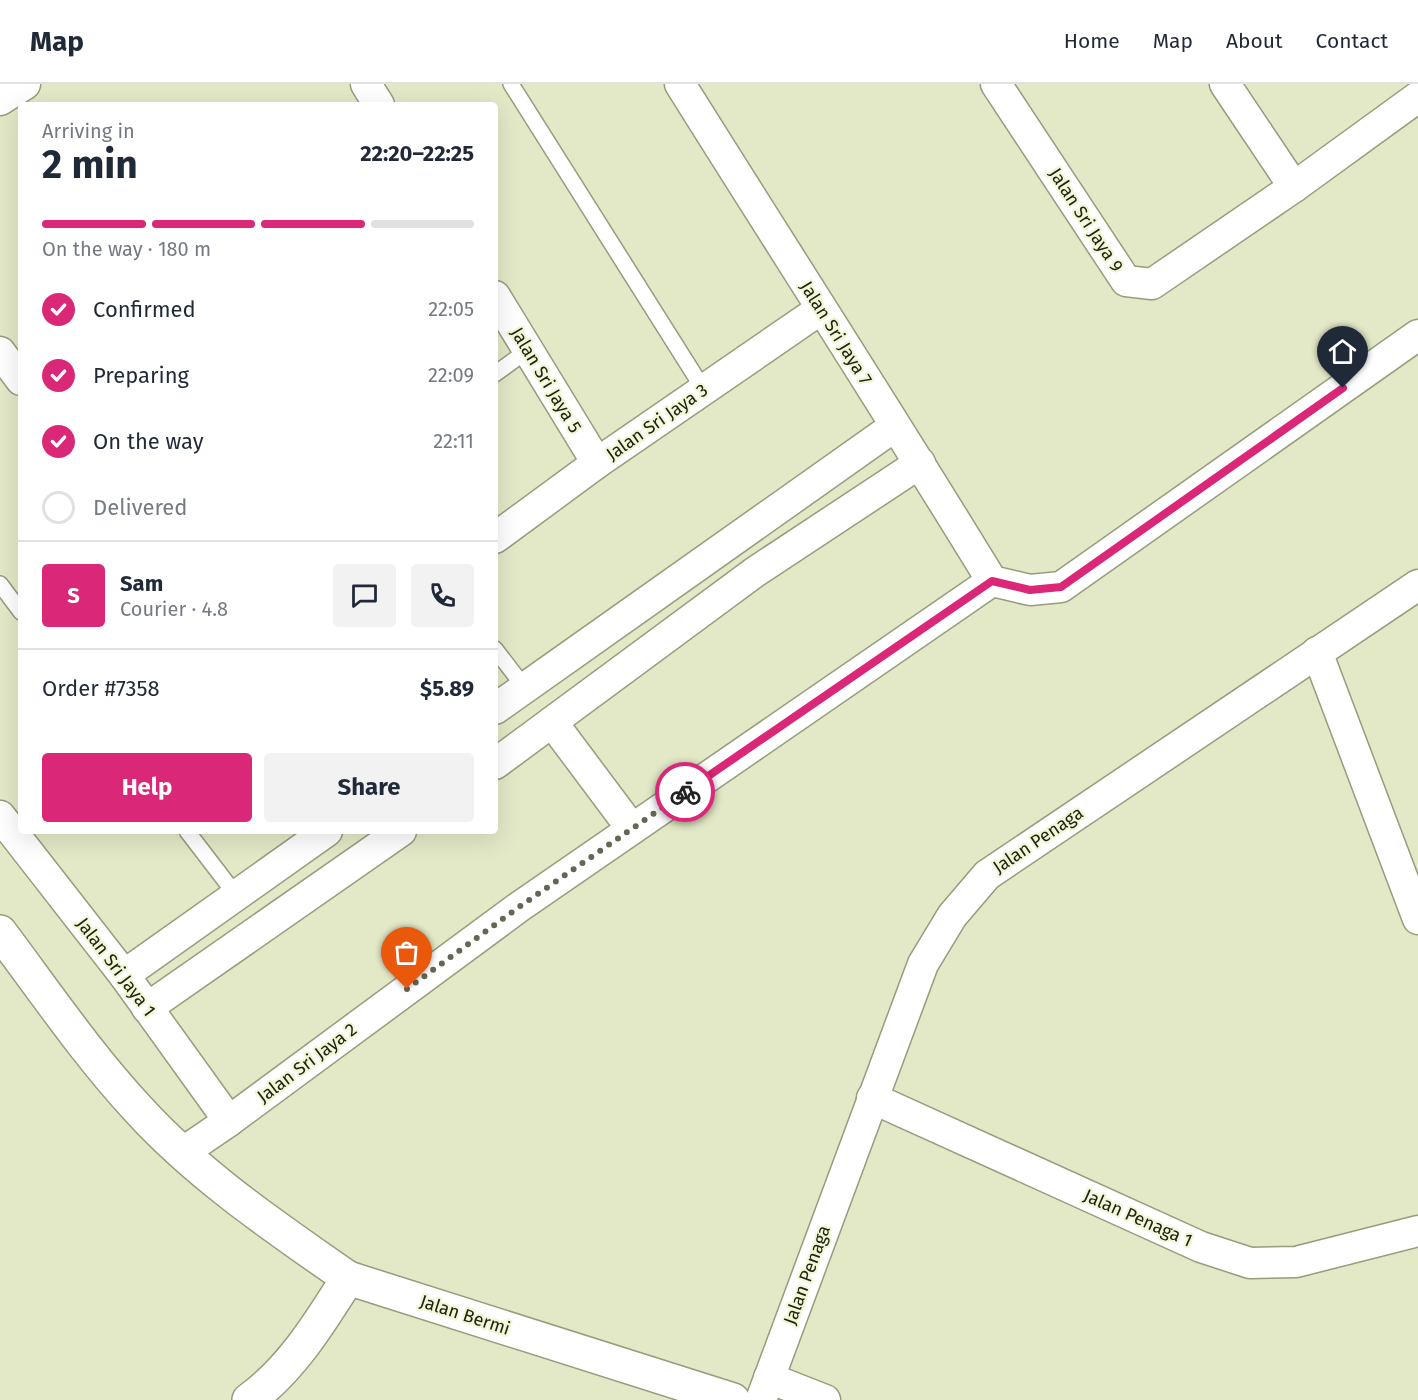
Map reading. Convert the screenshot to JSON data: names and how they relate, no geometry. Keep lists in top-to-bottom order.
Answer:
{
  "streets": {
    "street": [
      "Jalan Sri Jaya 9",
      "Jalan Sri Jaya 7",
      "Jalan Sri Jaya 5",
      "Jalan Sri Jaya 3",
      "Jalan Penaga",
      "Jalan Sri Jaya 1",
      "Jalan Sri Jaya 2",
      "Jalan Penaga 1",
      "Jalan Bermi"
    ]
  },
  "crossings": [
    ["Jalan Sri Jaya 7", "Jalan Sri Jaya 3"],
    ["Jalan Sri Jaya 7", "Jalan Sri Jaya 2"],
    ["Jalan Sri Jaya 5", "Jalan Sri Jaya 3"],
    ["Jalan Penaga", "Jalan Penaga 1"],
    ["Jalan Sri Jaya 1", "Jalan Sri Jaya 2"],
    ["Jalan Sri Jaya 2", "Jalan Bermi"]
  ],
  "page": {
    "header": "Map",
    "nav": [
      "Home",
      "Map",
      "About",
      "Contact"
    ],
    "heading": ["2 min", "Arriving in", "22:20–22:25"],
    "panel": [
      "Sam",
      "Courier · 4.8",
      "Order #7358",
      "$5.89"
    ],
    "bar": "On the way · 180 m",
    "list": [
      ["Confirmed", "22:05"],
      ["Preparing", "22:09"],
      ["On the way", "22:11"],
      "Delivered"
    ],
    "round": "S",
    "buttons": ["Help", "Share"]
  }
}
